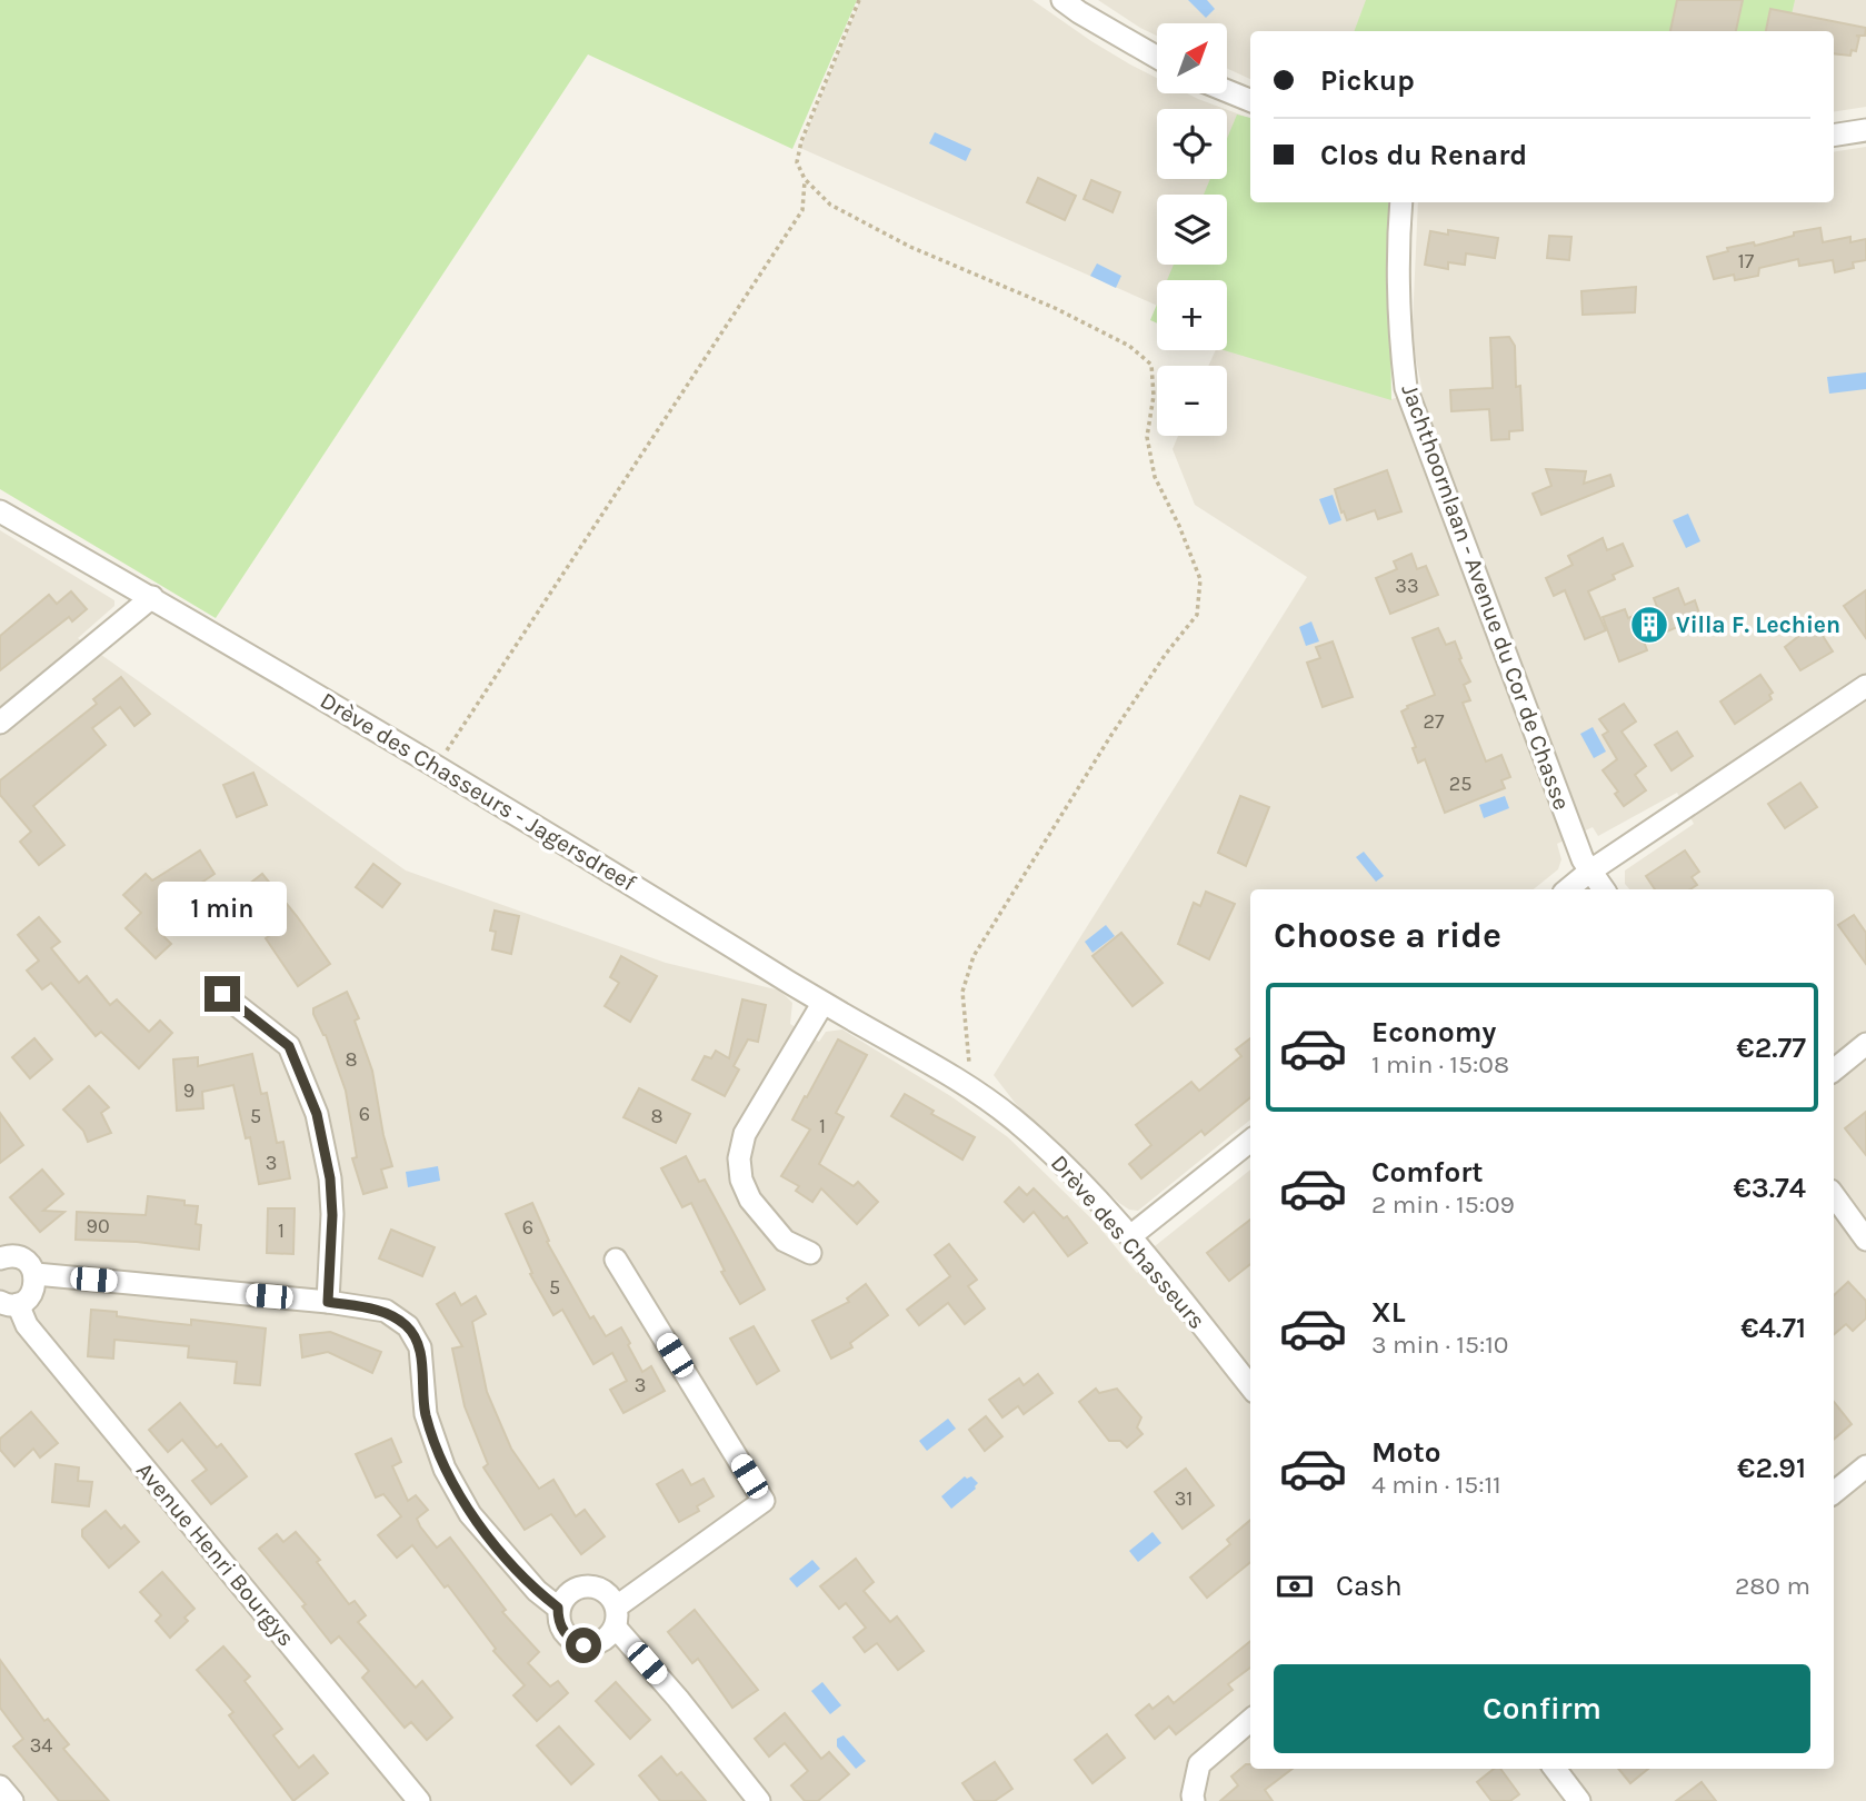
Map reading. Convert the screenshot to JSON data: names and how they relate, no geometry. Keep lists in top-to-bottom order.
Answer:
{
  "streets": {
    "street": [
      "Jachthoornlaan - Avenue du Cor de Chasse",
      "Drève des Chasseurs - Jagersdreef",
      "Drève des Chasseurs",
      "Avenue Henri Bourgys"
    ]
  },
  "crossings": [
    ["Drève des Chasseurs - Jagersdreef", "Drève des Chasseurs"]
  ],
  "places": {
    "building": ["Villa F. Lechien"]
  },
  "house_numbers": [
    "17",
    "33",
    "27",
    "25",
    "8",
    "9",
    "6",
    "5",
    "8",
    "1",
    "3",
    "90",
    "6",
    "1",
    "5",
    "3",
    "31",
    "34"
  ],
  "north": "top right",
  "page": {
    "map_buttons": ["+", "−"],
    "banner": ["Pickup", "Clos du Renard"],
    "bubble": "1 min",
    "heading": "Choose a ride",
    "list": [
      {
        "name": "Economy",
        "note": "1 min · 15:08",
        "value": "€2.77"
      },
      {
        "name": "Comfort",
        "note": "2 min · 15:09",
        "value": "€3.74"
      },
      {
        "name": "XL",
        "note": "3 min · 15:10",
        "value": "€4.71"
      },
      {
        "name": "Moto",
        "note": "4 min · 15:11",
        "value": "€2.91"
      }
    ],
    "pay": ["Cash", "280 m"],
    "buttons": "Confirm"
  }
}
